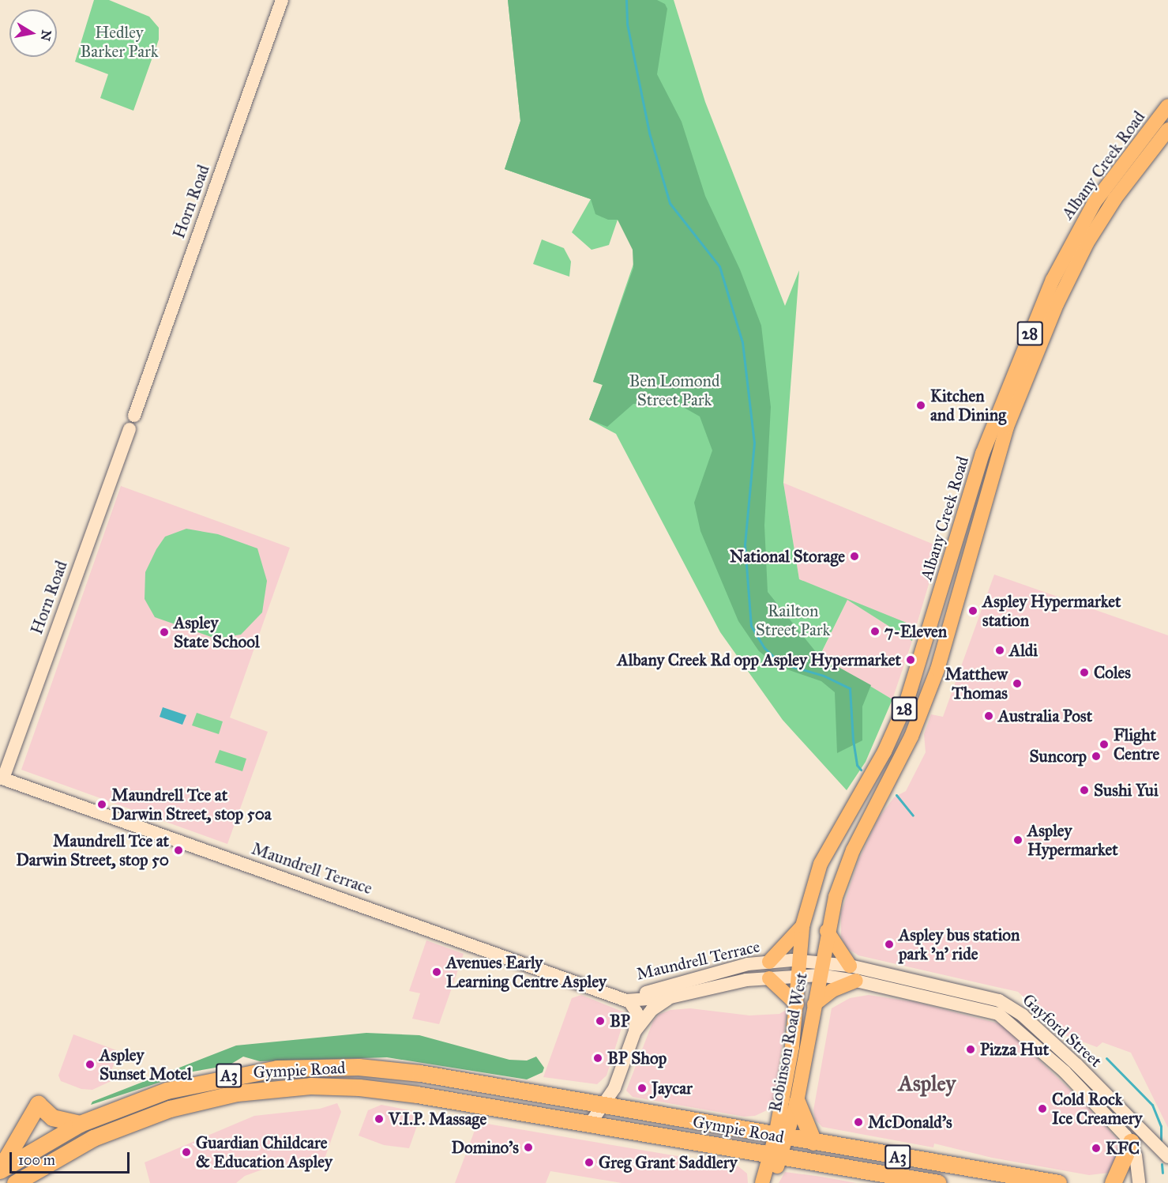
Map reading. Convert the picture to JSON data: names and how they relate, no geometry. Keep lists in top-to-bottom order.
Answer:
{
  "streets": {
    "highway": ["Gympie Road", "A3"],
    "main road": [
      "Albany Creek Road",
      "Horn Road",
      "28",
      "Maundrell Terrace",
      "Gayford Street",
      "Robinson Road West"
    ]
  },
  "crossings": [
    ["Albany Creek Road", "Maundrell Terrace"],
    ["Albany Creek Road", "Gayford Street"],
    ["Albany Creek Road", "Robinson Road West"],
    ["Horn Road", "Maundrell Terrace"],
    ["Maundrell Terrace", "Gayford Street"],
    ["Maundrell Terrace", "Robinson Road West"],
    ["Gayford Street", "Robinson Road West"],
    ["Robinson Road West", "Gympie Road"]
  ],
  "districts": ["Aspley"],
  "parks": ["Hedley Barker Park", "Ben Lomond Street Park", "Railton Street Park"],
  "places": [
    "Kitchen and Dining",
    "National Storage",
    "Aspley Hypermarket station",
    "7-Eleven",
    "Aspley State School",
    "Aldi",
    "Albany Creek Rd opp Aspley Hypermarket",
    "Coles",
    "Matthew Thomas",
    "Australia Post",
    "Flight Centre",
    "Suncorp",
    "Sushi Yui",
    "Maundrell Tce at Darwin Street, stop 50a",
    "Aspley Hypermarket",
    "Maundrell Tce at Darwin Street, stop 50",
    "Aspley bus station park 'n' ride",
    "Avenues Early Learning Centre Aspley",
    "BP",
    "Pizza Hut",
    "BP Shop",
    "Aspley Sunset Motel",
    "Jaycar",
    "Cold Rock Ice Creamery",
    "V.I.P. Massage",
    "McDonald's",
    "Domino's",
    "KFC",
    "Guardian Childcare & Education Aspley",
    "Greg Grant Saddlery"
  ],
  "scale_bar": "100 m",
  "north": "right"
}
